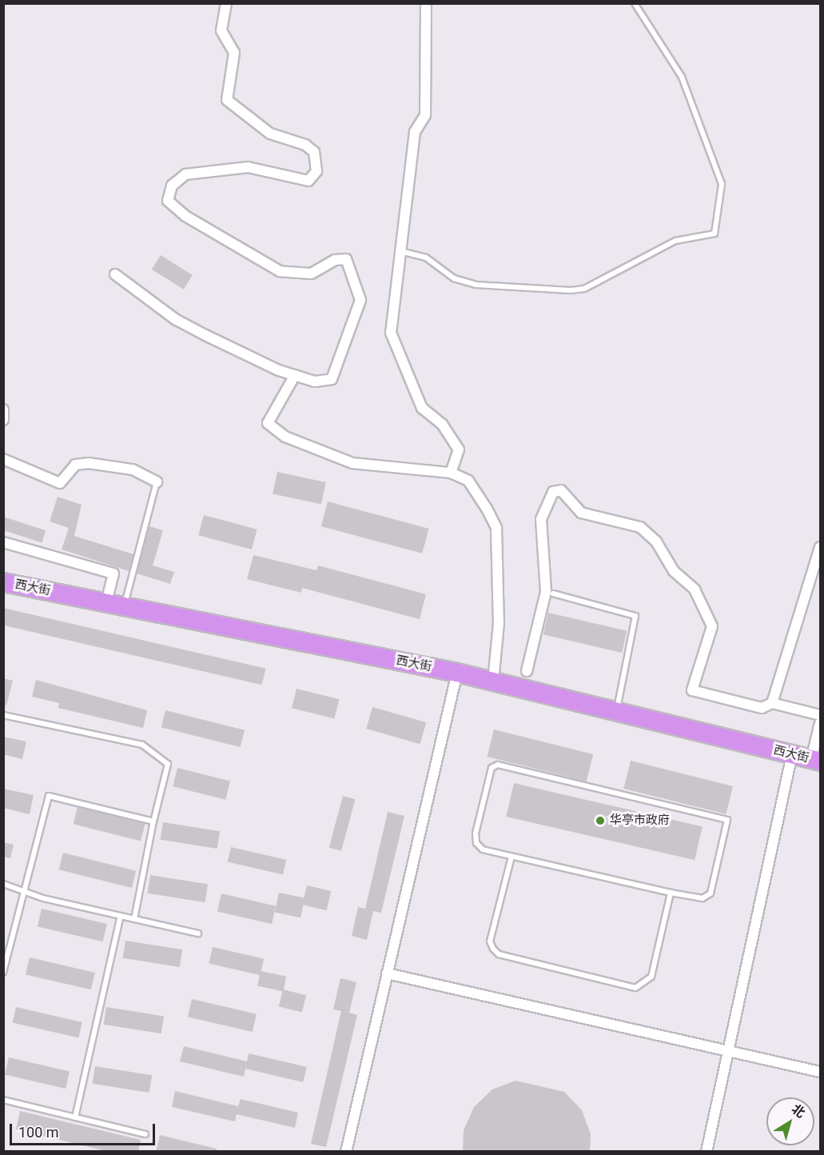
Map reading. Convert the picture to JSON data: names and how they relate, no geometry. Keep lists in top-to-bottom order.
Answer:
{
  "streets": {
    "highway": ["西大街"]
  },
  "places": ["华亭市政府"],
  "scale_bar": "100 m",
  "north": "top right"
}
